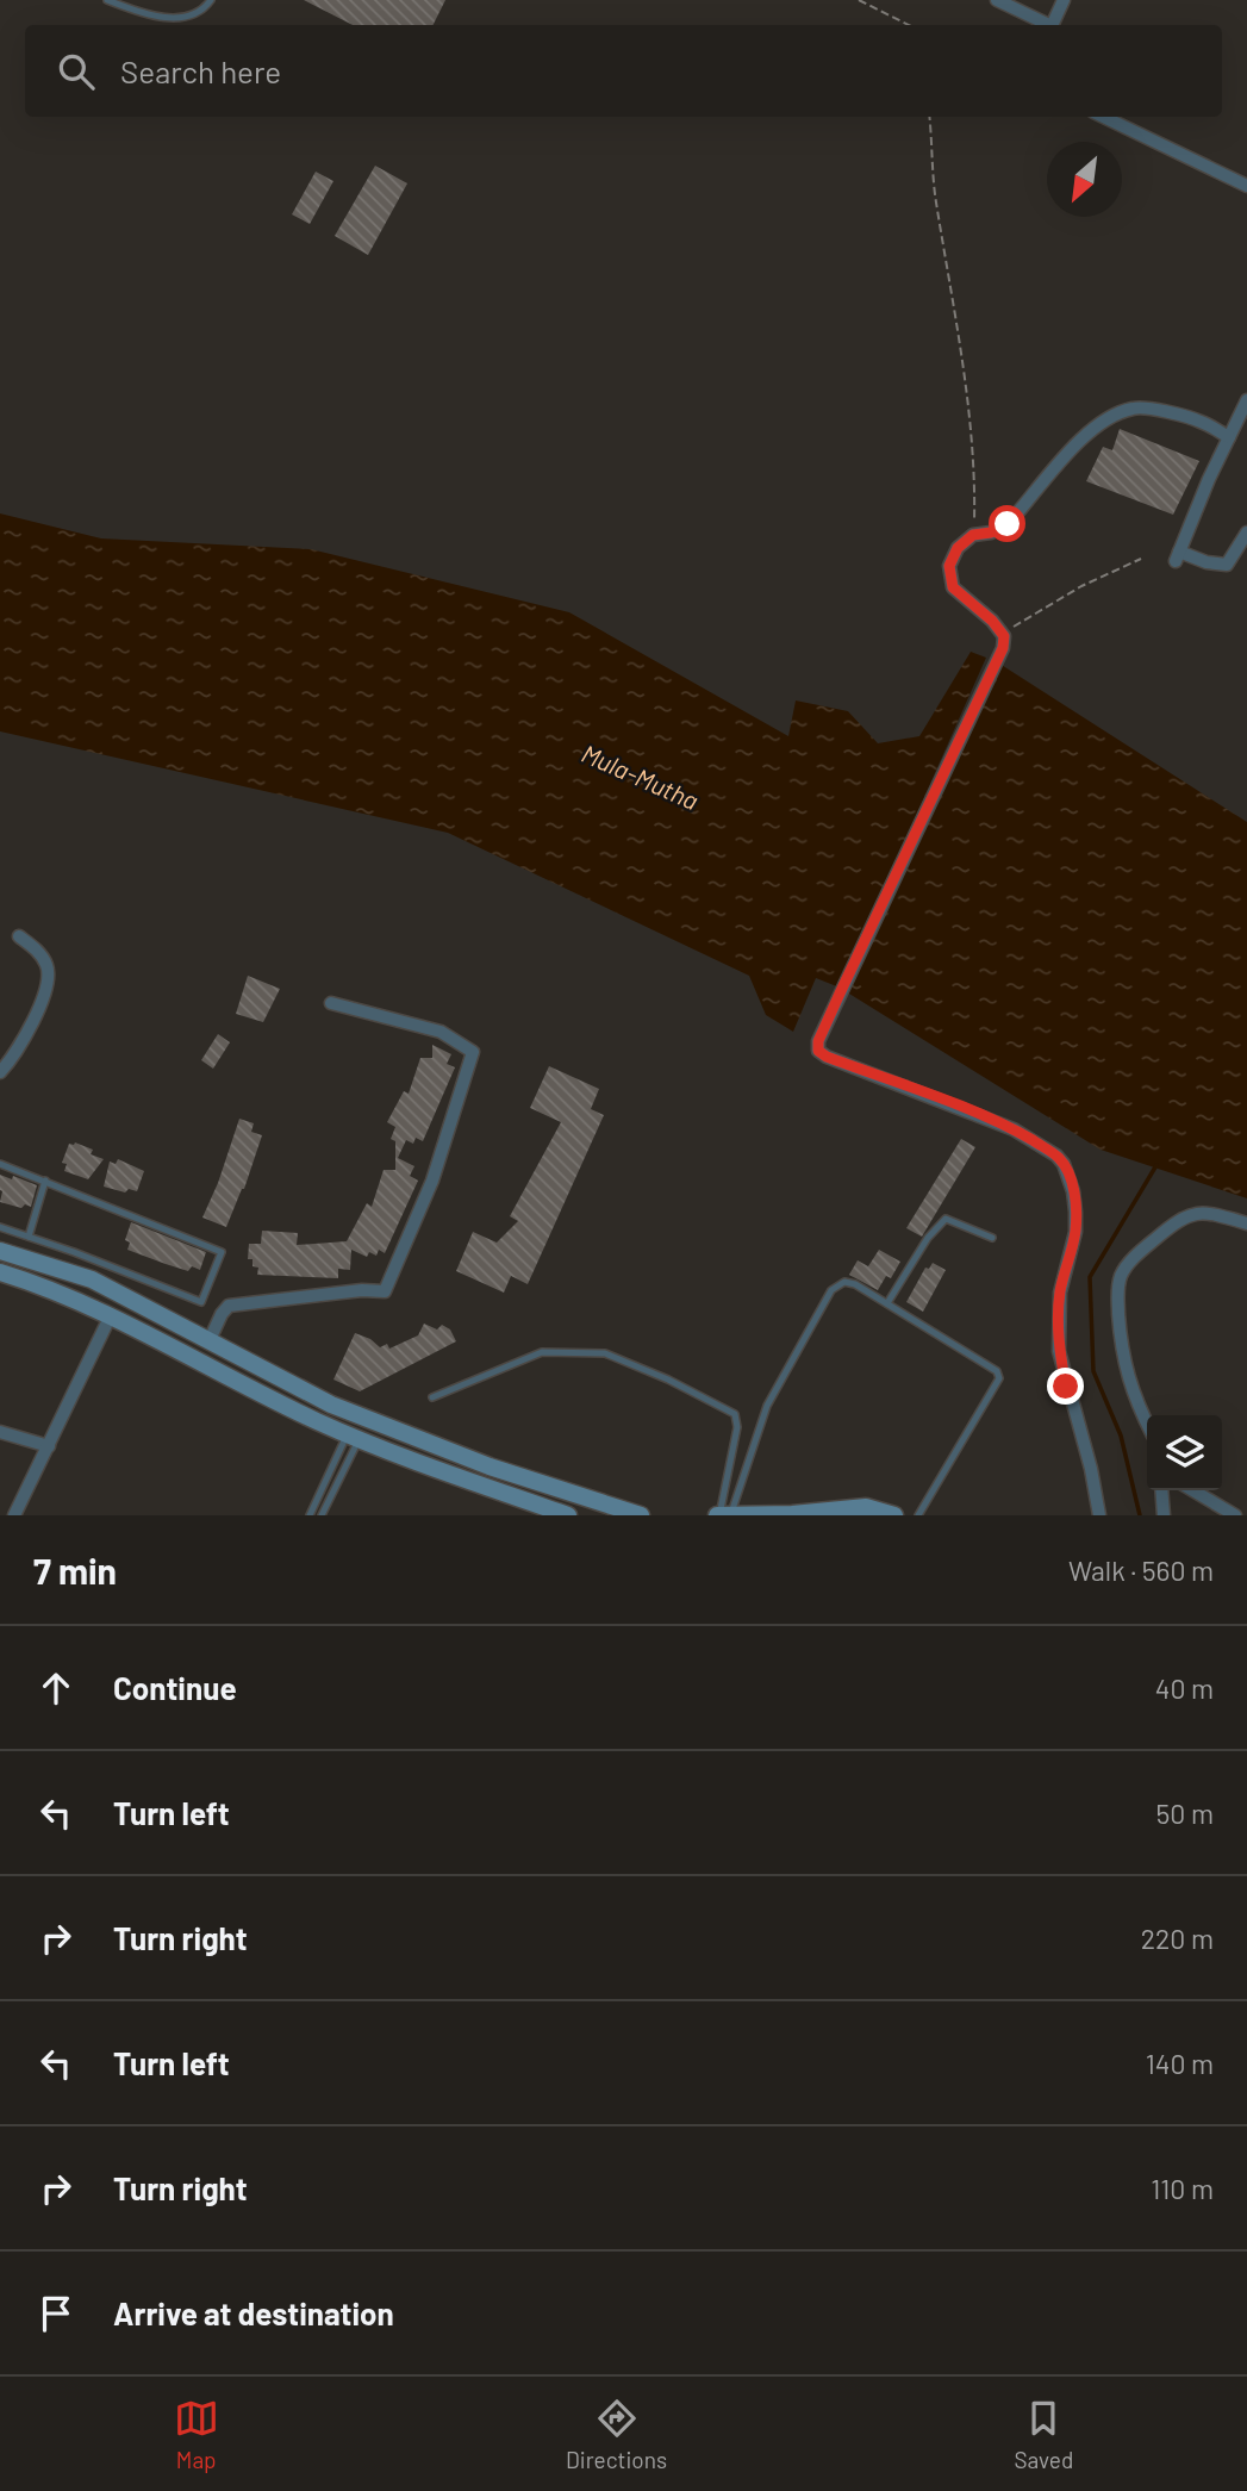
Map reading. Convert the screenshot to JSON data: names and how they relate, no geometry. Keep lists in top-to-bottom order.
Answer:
{
  "water": ["Mula-Mutha"],
  "north": "bottom left",
  "page": {
    "search": "Search here",
    "heading": ["7 min", "Walk · 560 m"],
    "list": [
      ["Continue", "40 m"],
      ["Turn left", "50 m"],
      ["Turn right", "220 m"],
      ["Turn left", "140 m"],
      ["Turn right", "110 m"],
      "Arrive at destination"
    ],
    "nav": ["Map", "Directions", "Saved"]
  }
}
